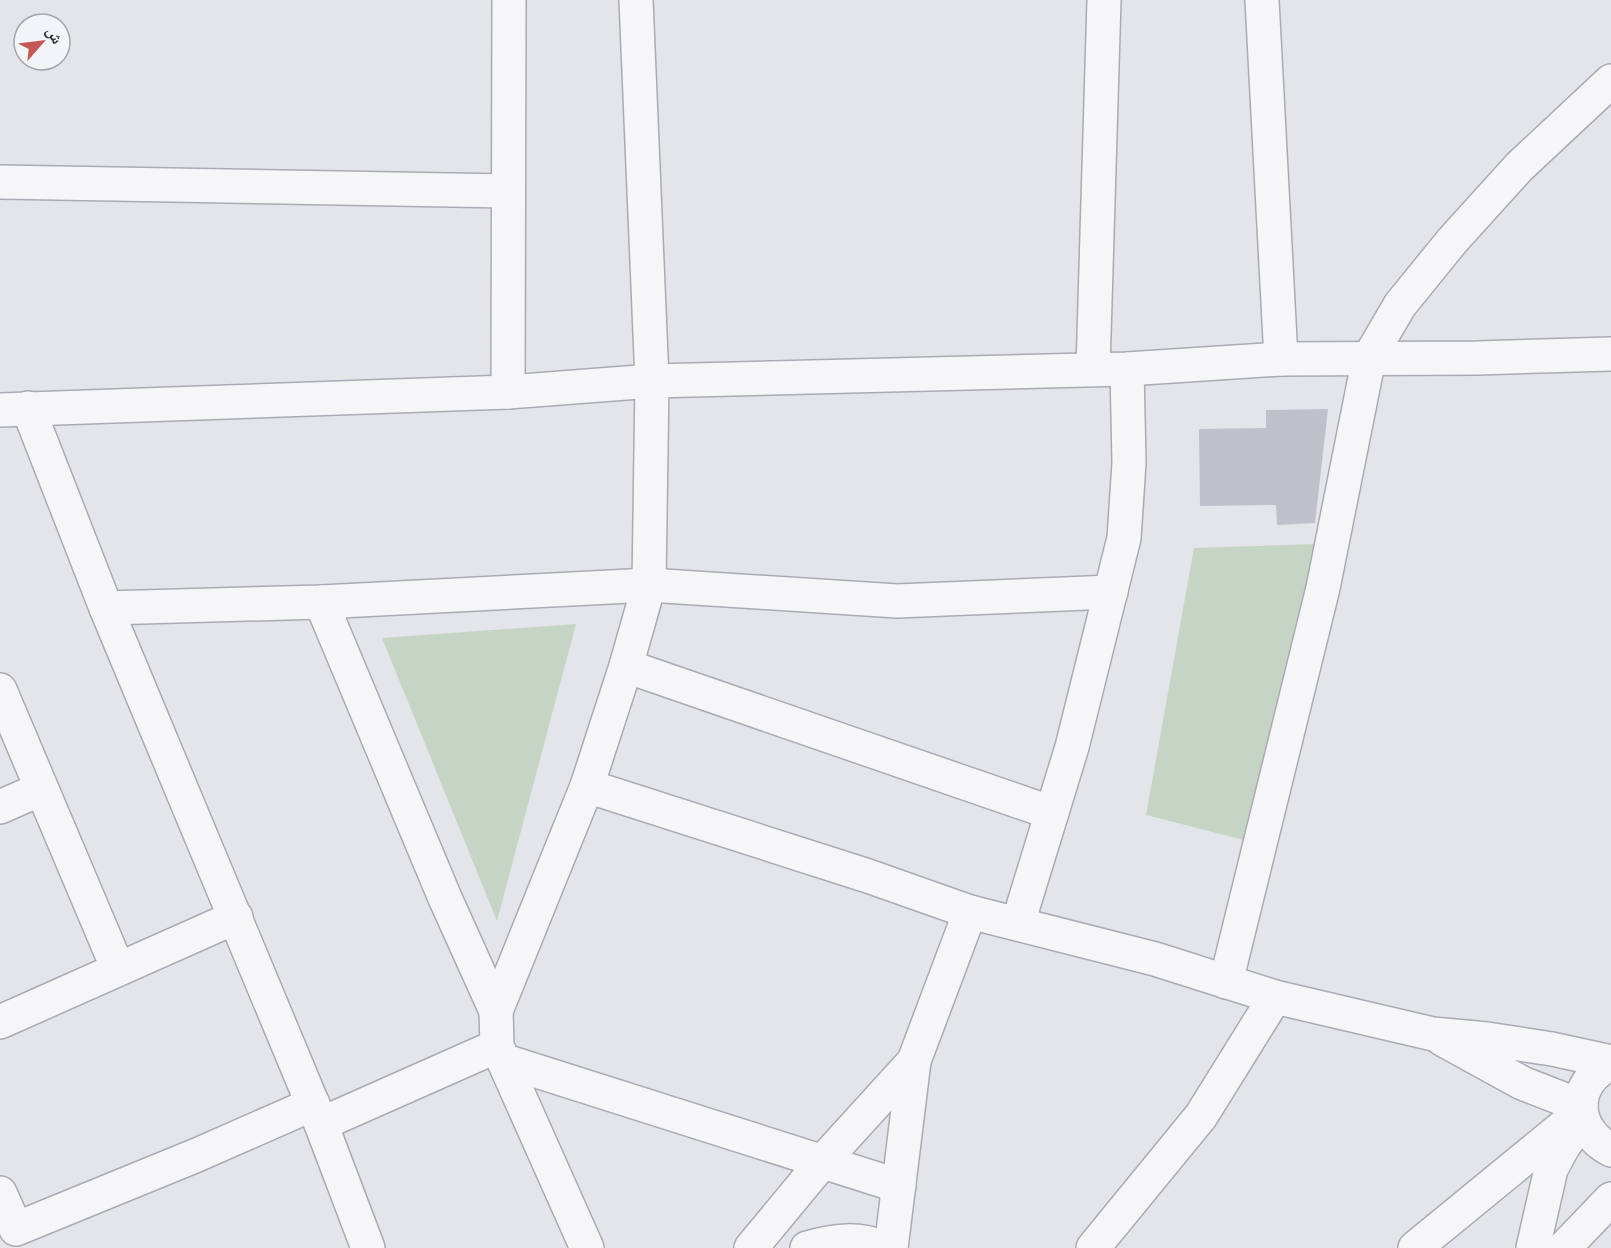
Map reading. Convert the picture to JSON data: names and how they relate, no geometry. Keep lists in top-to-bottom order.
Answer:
{
  "north": "top right"
}
